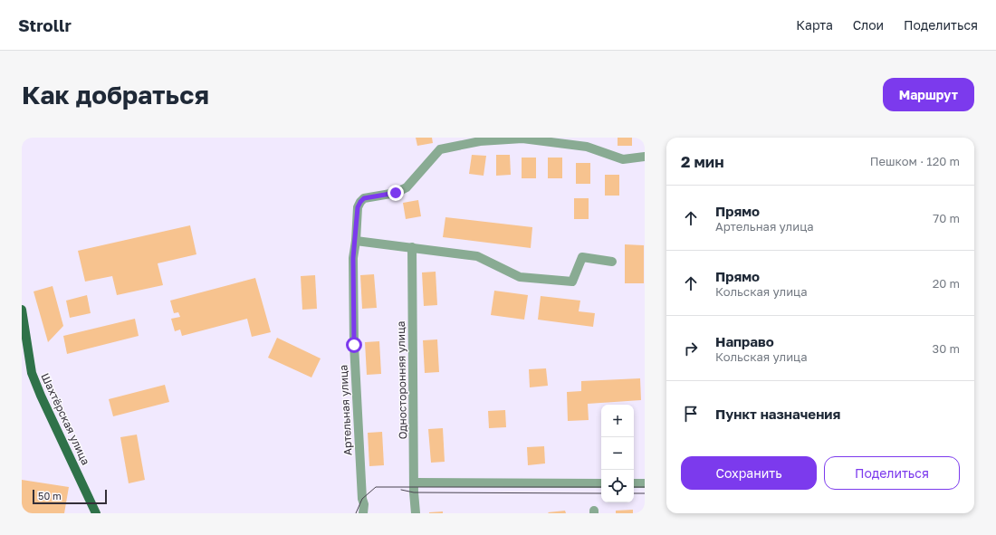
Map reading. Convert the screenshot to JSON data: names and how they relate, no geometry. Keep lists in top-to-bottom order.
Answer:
{
  "streets": {
    "main road": ["Шахтёрская улица"],
    "street": ["Односторонняя улица", "Артельная улица"]
  },
  "scale_bar": "50 m",
  "page": {
    "header": "Strollr",
    "nav": ["Карта", "Слои", "Поделиться"],
    "buttons": [
      "Маршрут",
      ["Сохранить", "Поделиться"]
    ],
    "title": "Как добраться",
    "heading": ["2 мин", "Пешком · 120 m"],
    "list": [
      ["Прямо", "Артельная улица", "70 m"],
      ["Прямо", "Кольская улица", "20 m"],
      ["Направо", "Кольская улица", "30 m"],
      "Пункт назначения"
    ],
    "map_buttons": ["+", "−"],
    "scale": "50 m"
  }
}
